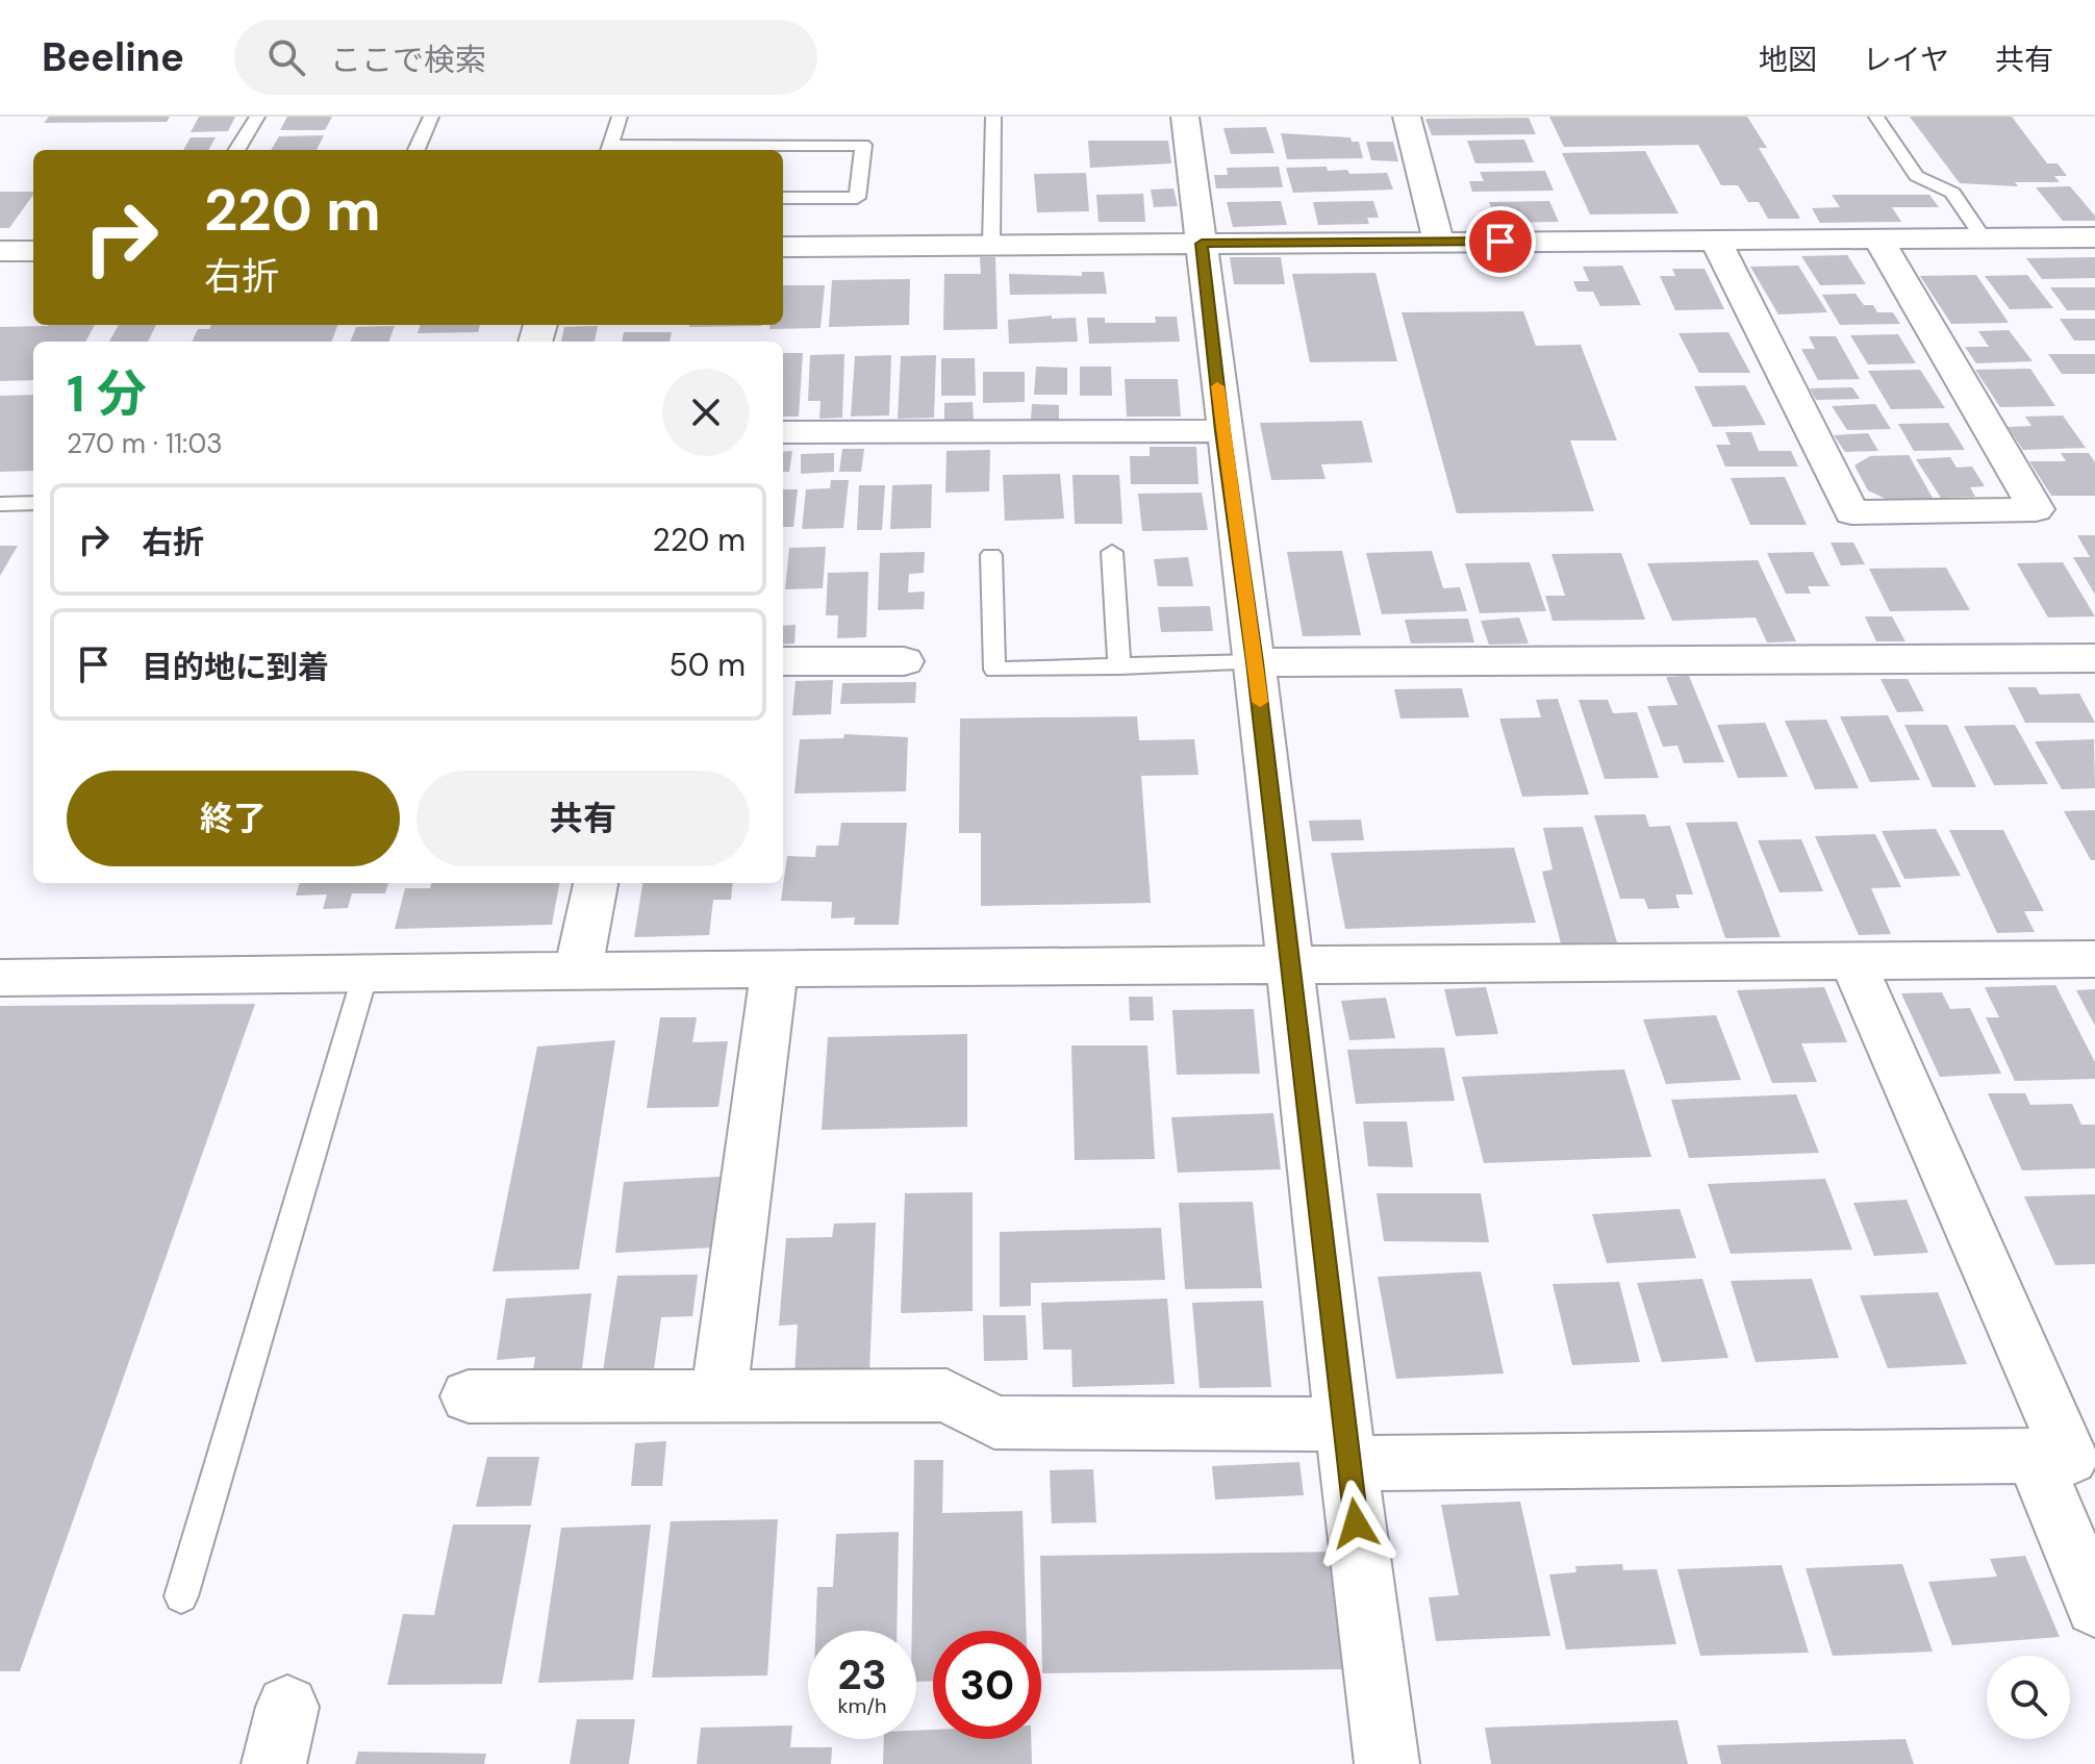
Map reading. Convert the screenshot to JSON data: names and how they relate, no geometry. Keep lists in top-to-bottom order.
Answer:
{
  "page": {
    "header": "Beeline",
    "search": "ここで検索",
    "nav": ["地図", "レイヤ", "共有"],
    "turn": ["220 m", "右折"],
    "heading": ["1 分", "270 m · 11:03"],
    "list": [
      {
        "name": "右折",
        "value": "220 m"
      },
      {
        "name": "目的地に到着",
        "value": "50 m"
      }
    ],
    "buttons": ["終了", "共有"],
    "speed": "23 km/h",
    "limit": "30"
  }
}
